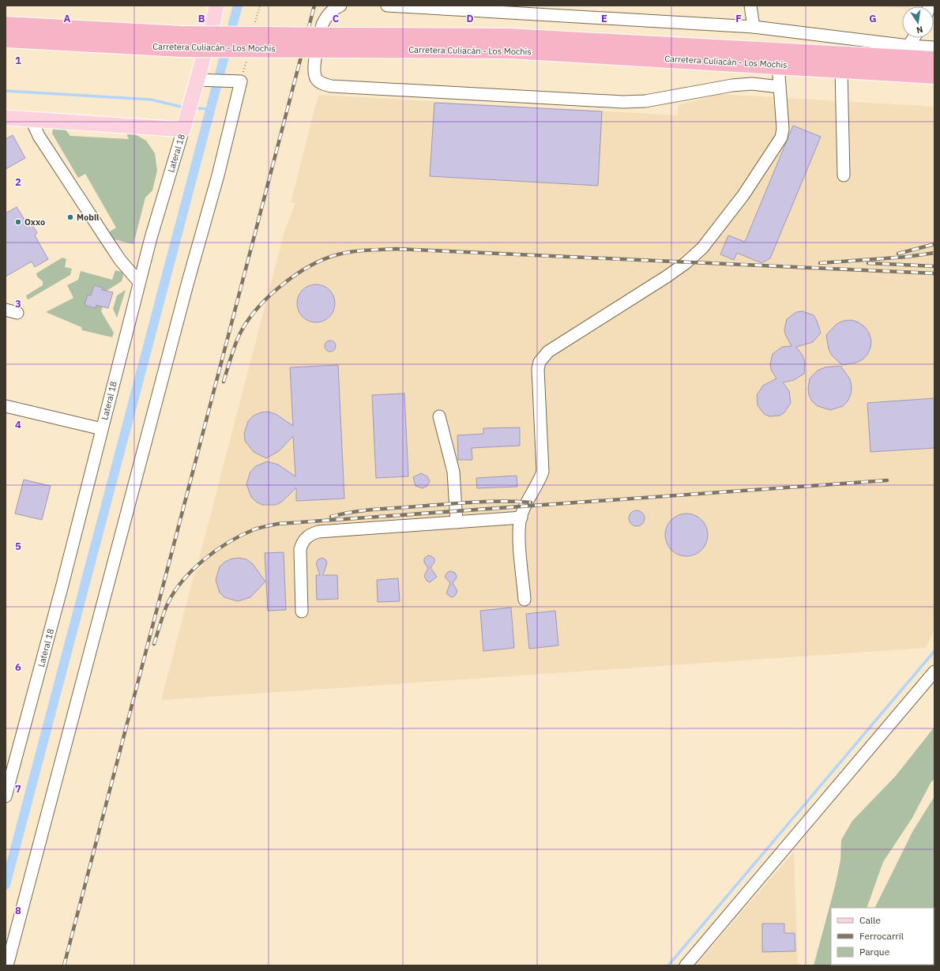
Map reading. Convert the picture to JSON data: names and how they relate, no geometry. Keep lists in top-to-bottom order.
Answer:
{
  "streets": {
    "highway": ["Carretera Culiacán - Los Mochis"],
    "main road": ["Lateral 18"]
  },
  "places": ["Mobil", "Oxxo"],
  "legend": ["Calle", "Ferrocarril", "Parque"],
  "north": "bottom",
  "grid": {
    "columns": [
      "A",
      "B",
      "C",
      "D",
      "E",
      "F",
      "G"
    ],
    "rows": [
      "1",
      "2",
      "3",
      "4",
      "5",
      "6",
      "7",
      "8"
    ]
  }
}
